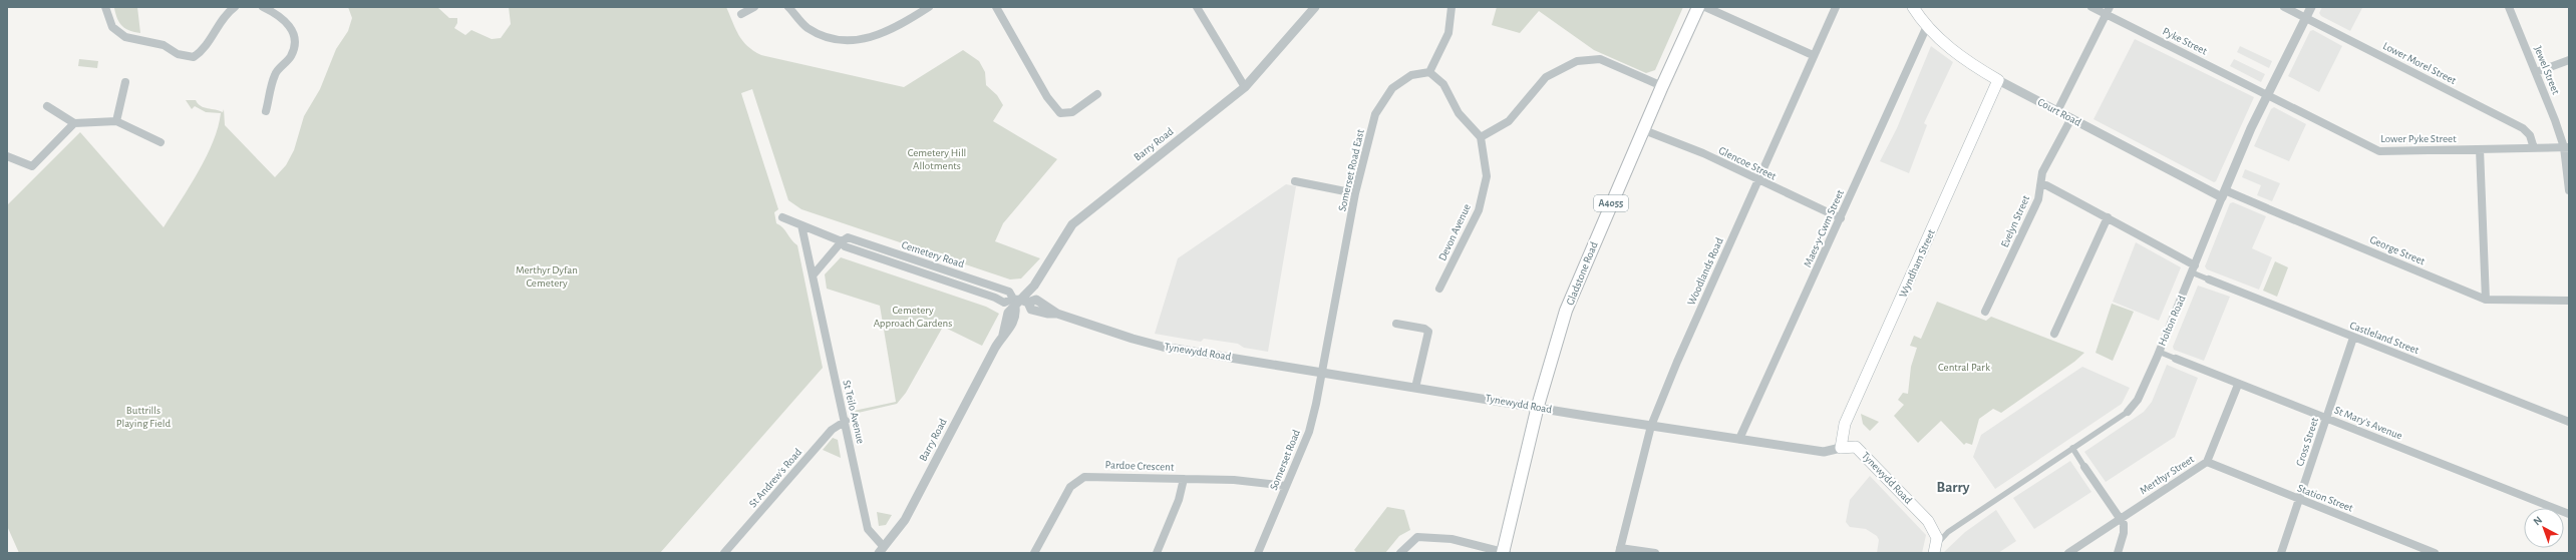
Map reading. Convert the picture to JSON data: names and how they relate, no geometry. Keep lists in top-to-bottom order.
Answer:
{
  "streets": {
    "main road": [
      "Court Road",
      "A4055",
      "Wyndham Street",
      "Gladstone Road",
      "Tynewydd Road"
    ],
    "street": [
      "Pyke Street",
      "Lower Morel Street",
      "Jewel Street",
      "Lower Pyke Street",
      "Barry Road",
      "Glencoe Street",
      "Somerset Road East",
      "Evelyn Street",
      "Maes-y-Cwm Street",
      "Devon Avenue",
      "George Street",
      "Cemetery Road",
      "Woodlands Road",
      "Holton Road",
      "Castleland Street",
      "St Teilo Avenue",
      "St Mary's Avenue",
      "Cross Street",
      "Somerset Road",
      "Pardoe Crescent",
      "Merthyr Street",
      "St Andrew's Road",
      "Station Street"
    ]
  },
  "crossings": [
    ["Pyke Street", "Lower Pyke Street"],
    ["Pyke Street", "Holton Road"],
    ["Lower Morel Street", "Lower Pyke Street"],
    ["Lower Morel Street", "Holton Road"],
    ["Jewel Street", "Lower Pyke Street"],
    ["Court Road", "Evelyn Street"],
    ["Court Road", "Maes-y-Cwm Street"],
    ["Court Road", "George Street"],
    ["Court Road", "Wyndham Street"],
    ["Court Road", "Holton Road"],
    ["Lower Pyke Street", "Holton Road"],
    ["Barry Road", "Cemetery Road"],
    ["Barry Road", "Tynewydd Road"],
    ["Barry Road", "St Teilo Avenue"],
    ["Glencoe Street", "Maes-y-Cwm Street"],
    ["Glencoe Street", "Woodlands Road"],
    ["Glencoe Street", "Gladstone Road"],
    ["Somerset Road East", "Tynewydd Road"],
    ["Somerset Road East", "Somerset Road"],
    ["Maes-y-Cwm Street", "Tynewydd Road"],
    ["George Street", "Holton Road"],
    ["Cemetery Road", "Tynewydd Road"],
    ["Cemetery Road", "St Teilo Avenue"],
    ["Wyndham Street", "Tynewydd Road"],
    ["Woodlands Road", "Tynewydd Road"],
    ["Gladstone Road", "Tynewydd Road"],
    ["Holton Road", "Castleland Street"],
    ["Holton Road", "Tynewydd Road"],
    ["Holton Road", "St Mary's Avenue"],
    ["Castleland Street", "Cross Street"],
    ["Tynewydd Road", "Somerset Road"],
    ["St Teilo Avenue", "St Andrew's Road"],
    ["St Mary's Avenue", "Cross Street"],
    ["St Mary's Avenue", "Merthyr Street"],
    ["Cross Street", "Station Street"],
    ["Somerset Road", "Pardoe Crescent"],
    ["Merthyr Street", "Station Street"]
  ],
  "districts": ["Barry"],
  "parks": [
    "Cemetery Hill Allotments",
    "Merthyr Dyfan Cemetery",
    "Cemetery Approach Gardens",
    "Central Park",
    "Buttrills Playing Field"
  ],
  "north": "top left"
}
